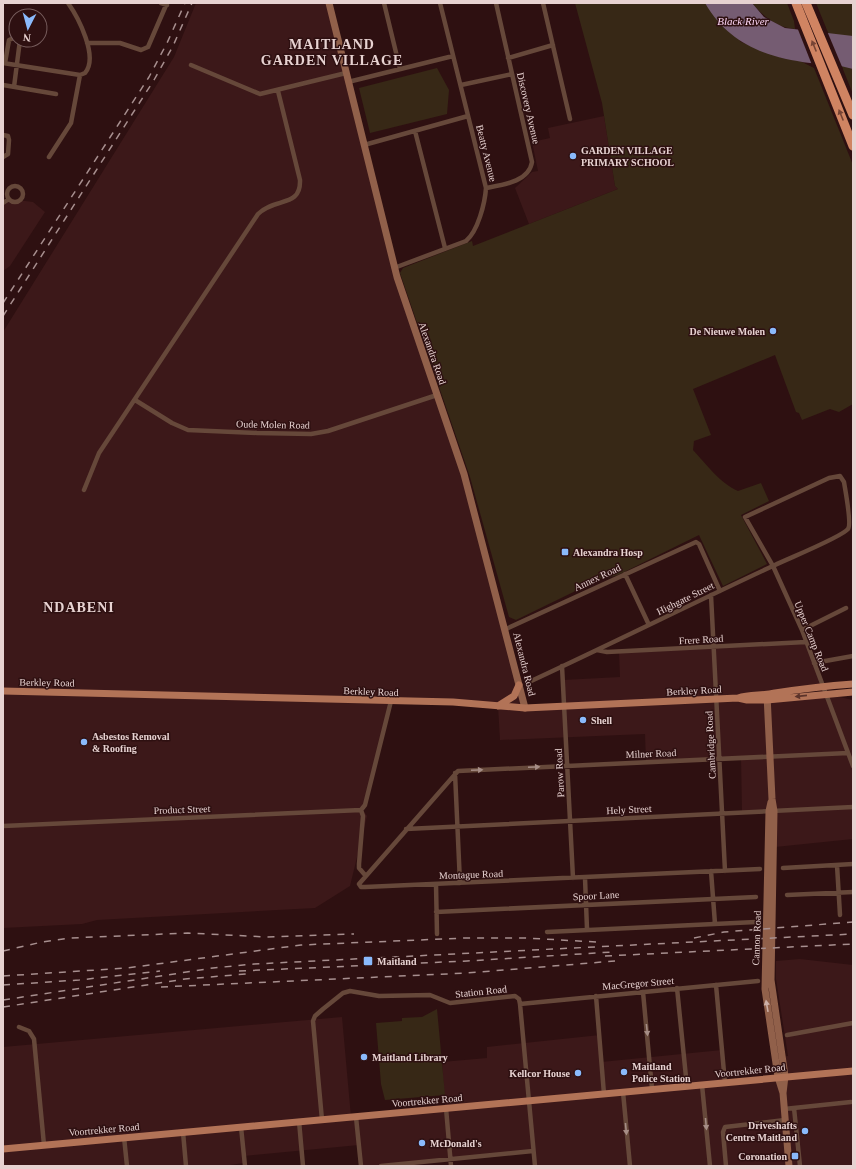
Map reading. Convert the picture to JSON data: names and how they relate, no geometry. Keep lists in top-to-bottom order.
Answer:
{
  "streets": {
    "main road": ["Berkley Road", "Voortrekker Road"],
    "street": [
      "Discovery Avenue",
      "Beatty Avenue",
      "Alexandra Road",
      "Oude Molen Road",
      "Annex Road",
      "Highgate Street",
      "Upper Camp Road",
      "Frere Road",
      "Cambridge Road",
      "Milner Road",
      "Parow Road",
      "Product Street",
      "Hely Street",
      "Montague Road",
      "Spoor Lane",
      "Cannon Road",
      "MacGregor Street",
      "Station Road"
    ]
  },
  "crossings": [
    ["Discovery Avenue", "Beatty Avenue"],
    ["Beatty Avenue", "Alexandra Road"],
    ["Alexandra Road", "Oude Molen Road"],
    ["Alexandra Road", "Annex Road"],
    ["Alexandra Road", "Berkley Road"],
    ["Annex Road", "Highgate Street"],
    ["Highgate Street", "Upper Camp Road"],
    ["Highgate Street", "Frere Road"],
    ["Highgate Street", "Cambridge Road"],
    ["Highgate Street", "Parow Road"],
    ["Upper Camp Road", "Frere Road"],
    ["Upper Camp Road", "Berkley Road"],
    ["Upper Camp Road", "Milner Road"],
    ["Frere Road", "Cambridge Road"],
    ["Berkley Road", "Cambridge Road"],
    ["Berkley Road", "Parow Road"],
    ["Berkley Road", "Cannon Road"],
    ["Cambridge Road", "Milner Road"],
    ["Cambridge Road", "Hely Street"],
    ["Cambridge Road", "Montague Road"],
    ["Milner Road", "Parow Road"],
    ["Milner Road", "Cannon Road"],
    ["Parow Road", "Hely Street"],
    ["Parow Road", "Montague Road"],
    ["Hely Street", "Cannon Road"],
    ["Cannon Road", "Voortrekker Road"],
    ["MacGregor Street", "Station Road"],
    ["Station Road", "Voortrekker Road"]
  ],
  "districts": ["MAITLAND GARDEN VILLAGE", "NDABENI"],
  "water": ["Black River"],
  "places": {
    "other": [
      "GARDEN VILLAGE PRIMARY SCHOOL",
      "De Nieuwe Molen",
      "Shell",
      "Asbestos Removal & Roofing",
      "Maitland Library",
      "Maitland Police Station",
      "Kellcor House",
      "Driveshafts Centre Maitland",
      "McDonald's"
    ],
    "transit": ["Alexandra Hosp", "Maitland", "Coronation"]
  },
  "north": "bottom"
}
